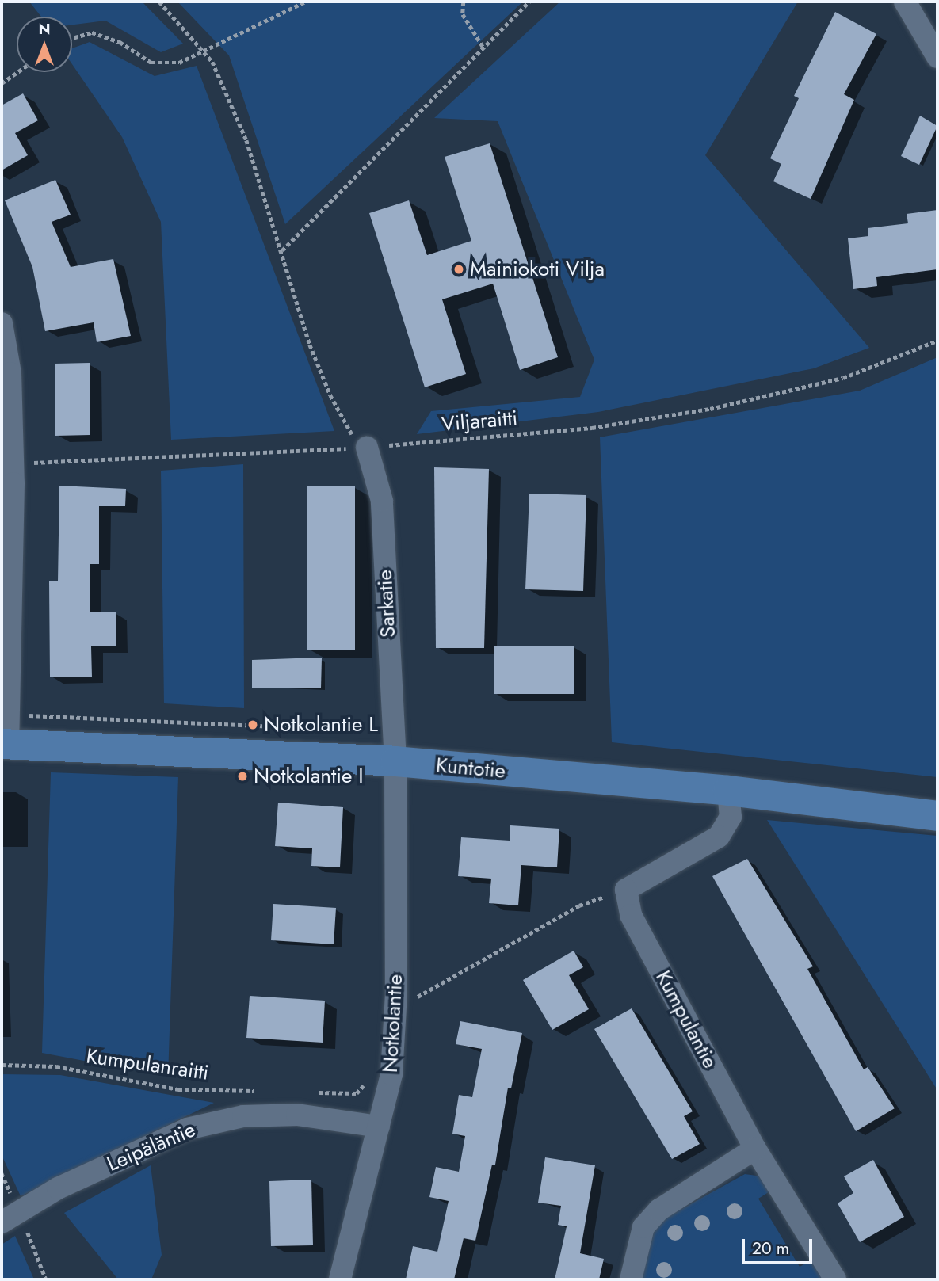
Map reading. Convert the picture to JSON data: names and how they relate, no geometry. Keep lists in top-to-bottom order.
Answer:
{
  "streets": {
    "street": [
      "Sarkatie",
      "Kuntotie",
      "Kumpulantie",
      "Notkolantie",
      "Leipäläntie"
    ],
    "path": ["Viljaraitti", "Kumpulanraitti"]
  },
  "crossings": [
    ["Viljaraitti", "Sarkatie"],
    ["Sarkatie", "Kuntotie"],
    ["Sarkatie", "Notkolantie"],
    ["Kuntotie", "Notkolantie"],
    ["Notkolantie", "Leipäläntie"]
  ],
  "places": ["Mainiokoti Vilja", "Notkolantie L", "Notkolantie I"],
  "scale_bar": "20 m",
  "north": "top"
}
